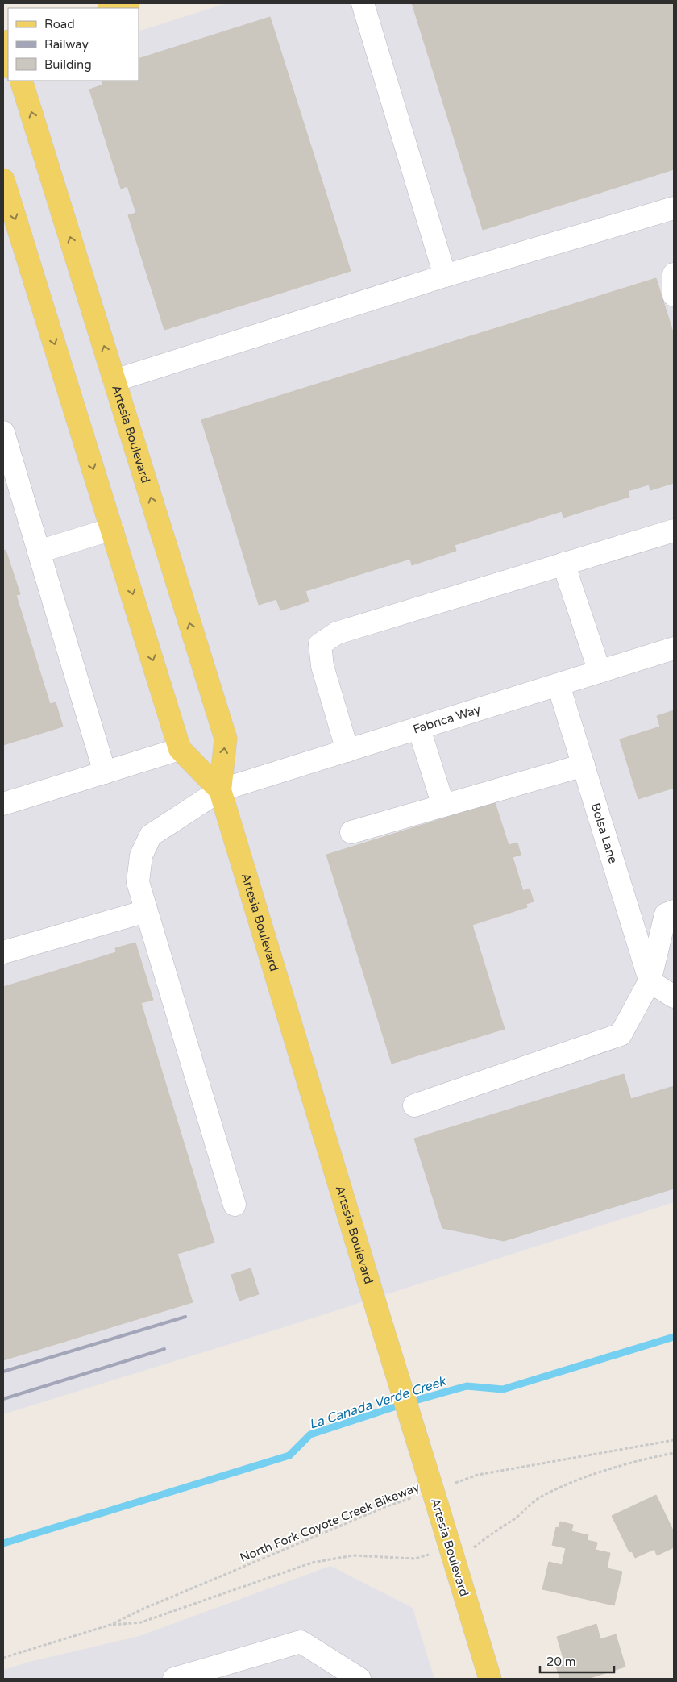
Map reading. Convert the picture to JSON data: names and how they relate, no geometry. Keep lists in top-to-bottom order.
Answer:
{
  "streets": {
    "main road": ["Artesia Boulevard"],
    "street": ["Fabrica Way", "Bolsa Lane"],
    "path": ["North Fork Coyote Creek Bikeway"]
  },
  "crossings": [
    ["Artesia Boulevard", "Fabrica Way"],
    ["Fabrica Way", "Bolsa Lane"]
  ],
  "water": ["La Canada Verde Creek"],
  "legend": ["Road", "Railway", "Building"],
  "scale_bar": "20 m"
}
